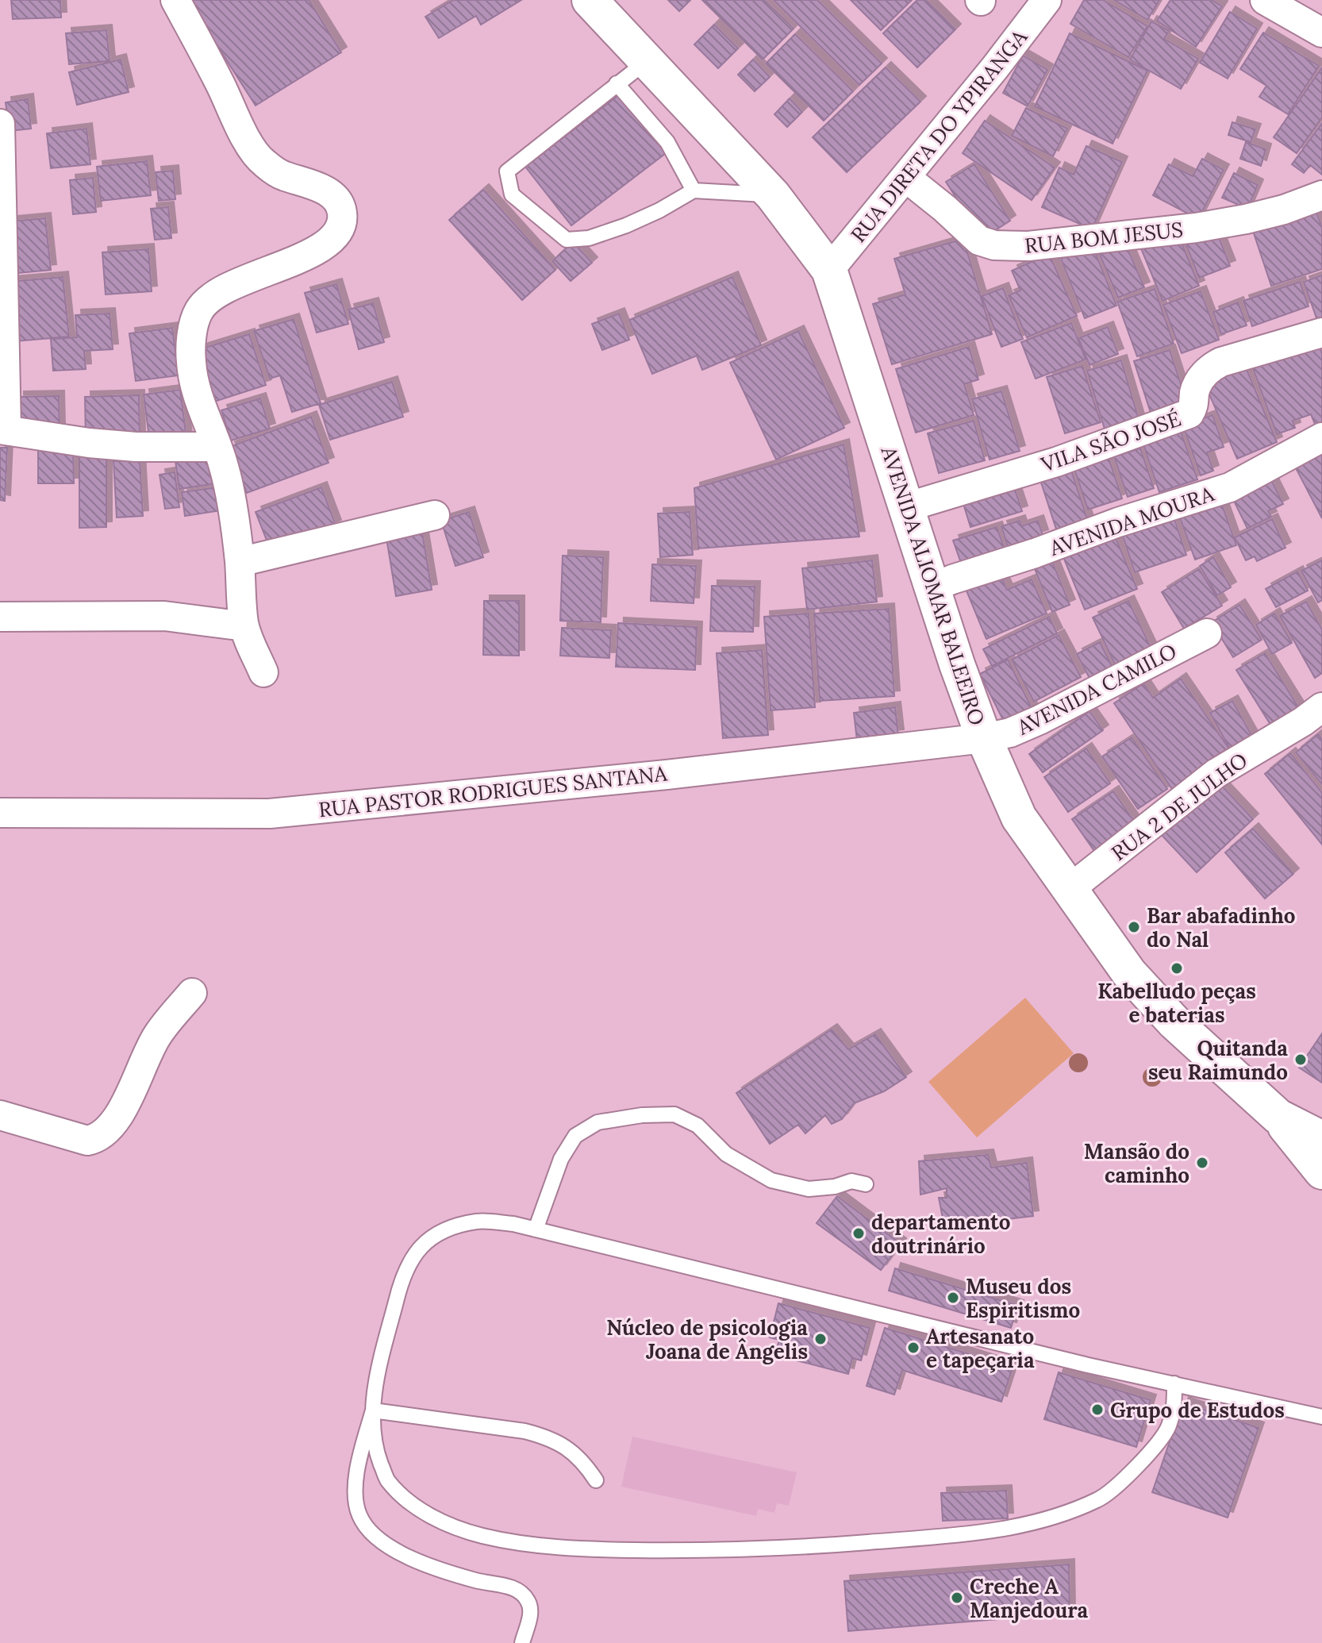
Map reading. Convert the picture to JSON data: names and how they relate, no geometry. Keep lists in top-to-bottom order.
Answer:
{
  "streets": {
    "main road": ["AVENIDA ALIOMAR BALEEIRO"],
    "street": [
      "RUA DIRETA DO YPIRANGA",
      "RUA BOM JESUS",
      "VILA SÃO JOSÉ",
      "AVENIDA MOURA",
      "AVENIDA CAMILO",
      "RUA PASTOR RODRIGUES SANTANA",
      "RUA 2 DE JULHO"
    ]
  },
  "crossings": [
    ["RUA DIRETA DO YPIRANGA", "RUA BOM JESUS"],
    ["RUA DIRETA DO YPIRANGA", "AVENIDA ALIOMAR BALEEIRO"],
    ["VILA SÃO JOSÉ", "AVENIDA ALIOMAR BALEEIRO"],
    ["AVENIDA MOURA", "AVENIDA ALIOMAR BALEEIRO"],
    ["AVENIDA ALIOMAR BALEEIRO", "AVENIDA CAMILO"],
    ["AVENIDA ALIOMAR BALEEIRO", "RUA PASTOR RODRIGUES SANTANA"],
    ["AVENIDA ALIOMAR BALEEIRO", "RUA 2 DE JULHO"],
    ["AVENIDA CAMILO", "RUA PASTOR RODRIGUES SANTANA"]
  ],
  "places": [
    "Bar abafadinho do Nal",
    "Kabelludo peças e baterias",
    "Quitanda seu Raimundo",
    "Mansão do caminho",
    "departamento doutrinário",
    "Museu dos Espiritismo",
    "Núcleo de psicologia Joana de Ângelis",
    "Artesanato e tapeçaria",
    "Grupo de Estudos",
    "Creche A Manjedoura"
  ]
}
